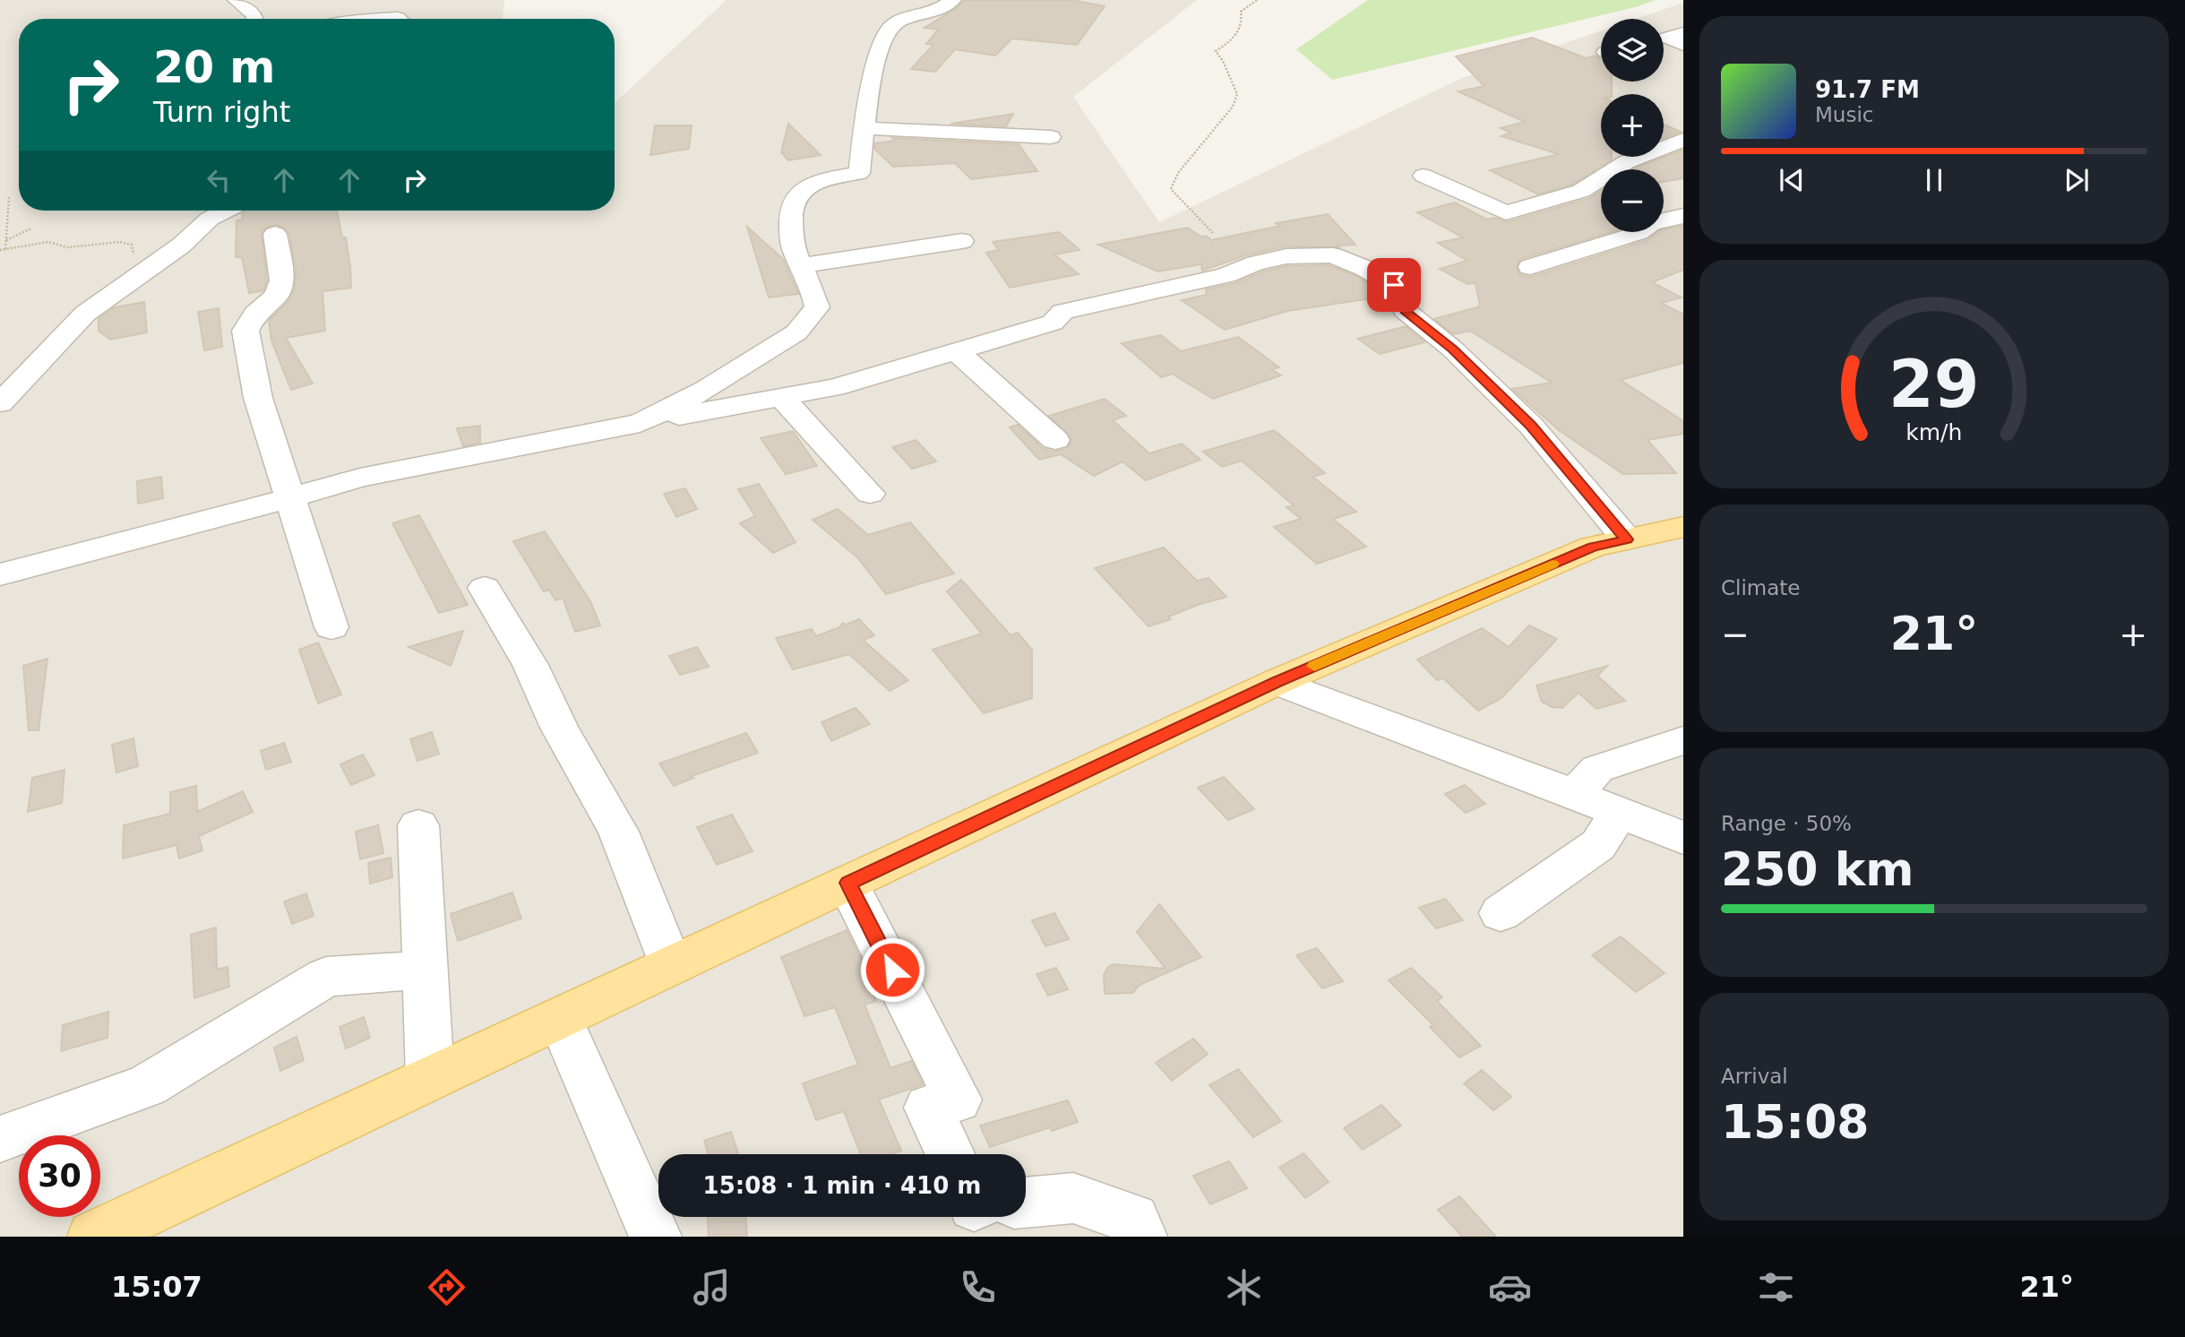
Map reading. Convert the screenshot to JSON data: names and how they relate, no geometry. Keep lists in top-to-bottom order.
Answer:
{
  "page": {
    "map_buttons": ["+", "−"],
    "turn": ["20 m", "Turn right"],
    "song": ["91.7 FM", "Music"],
    "tile": [
      "Climate",
      ["Range · 50%", "250 km"],
      ["Arrival", "15:08"]
    ],
    "heat": ["−", "21°", "+"],
    "limit": "30",
    "trip": "15:08 · 1 min · 410 m",
    "tabs": ["15:07", "21°"],
    "gauge": ["29", "km/h"]
  }
}
